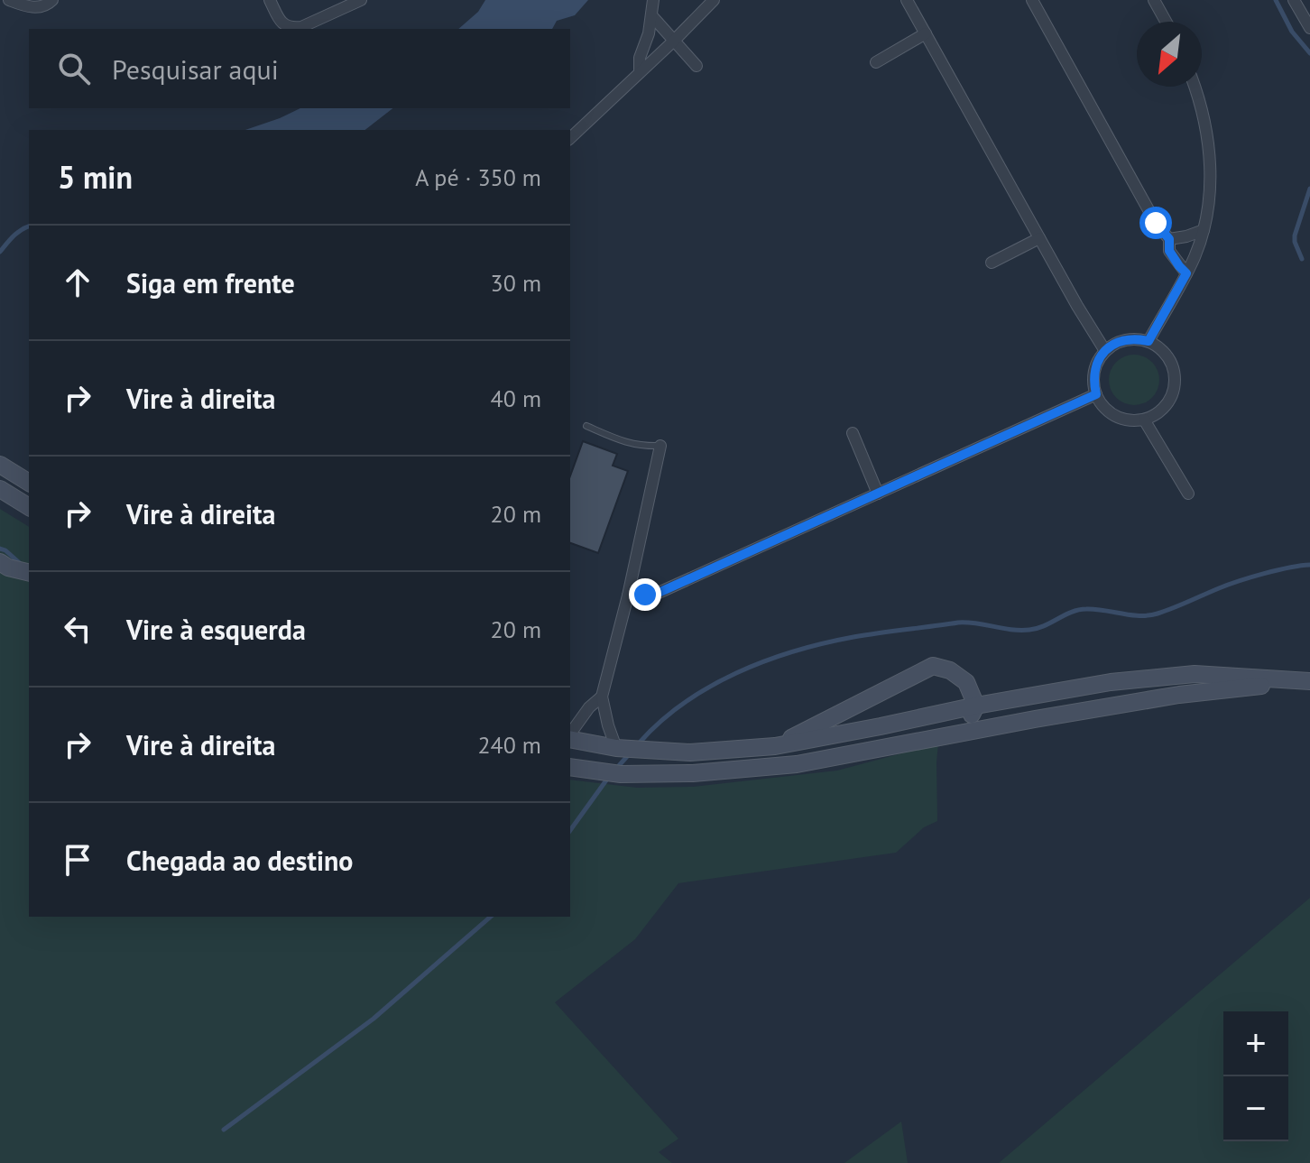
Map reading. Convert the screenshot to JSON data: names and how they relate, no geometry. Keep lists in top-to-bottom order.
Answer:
{
  "north": "bottom left",
  "page": {
    "search": "Pesquisar aqui",
    "heading": ["5 min", "A pé · 350 m"],
    "list": [
      ["Siga em frente", "30 m"],
      ["Vire à direita", "40 m"],
      ["Vire à direita", "20 m"],
      ["Vire à esquerda", "20 m"],
      ["Vire à direita", "240 m"],
      "Chegada ao destino"
    ],
    "map_buttons": ["+", "−"]
  }
}
